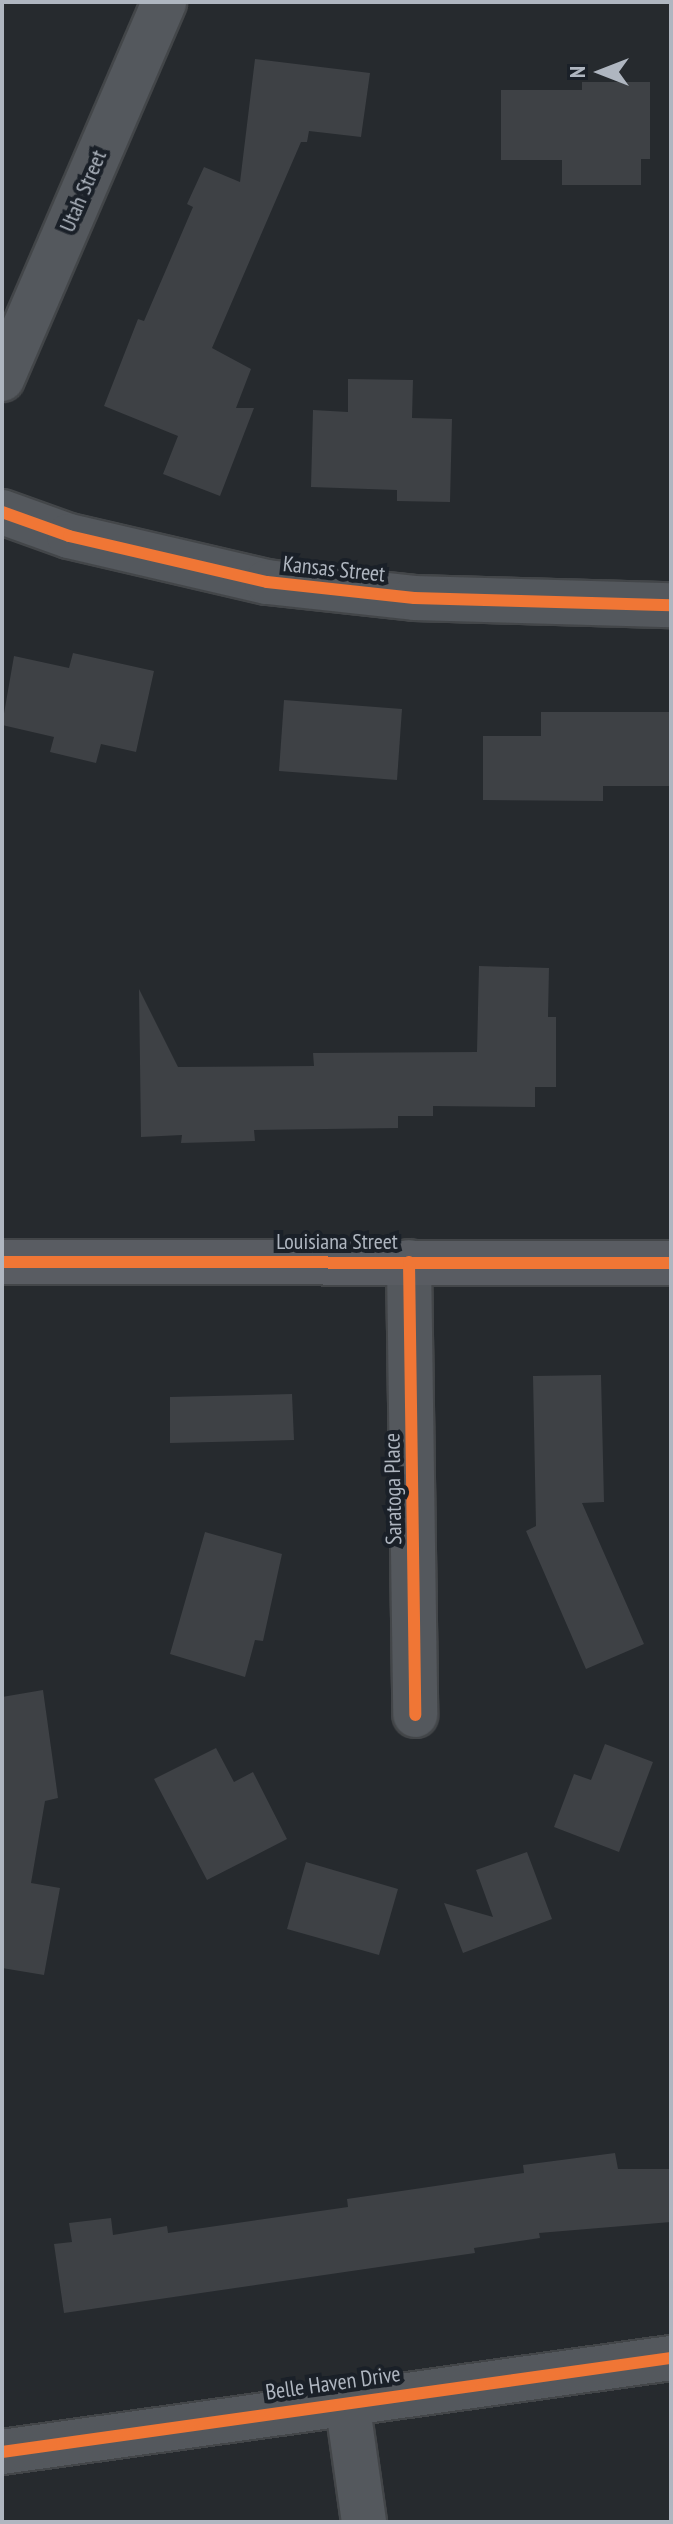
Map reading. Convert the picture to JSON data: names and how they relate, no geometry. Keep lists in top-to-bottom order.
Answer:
{
  "streets": {
    "main road": ["Louisiana Street"],
    "street": [
      "Utah Street",
      "Kansas Street",
      "Saratoga Place",
      "Belle Haven Drive"
    ]
  },
  "crossings": [
    ["Louisiana Street", "Saratoga Place"]
  ],
  "north": "left"
}
